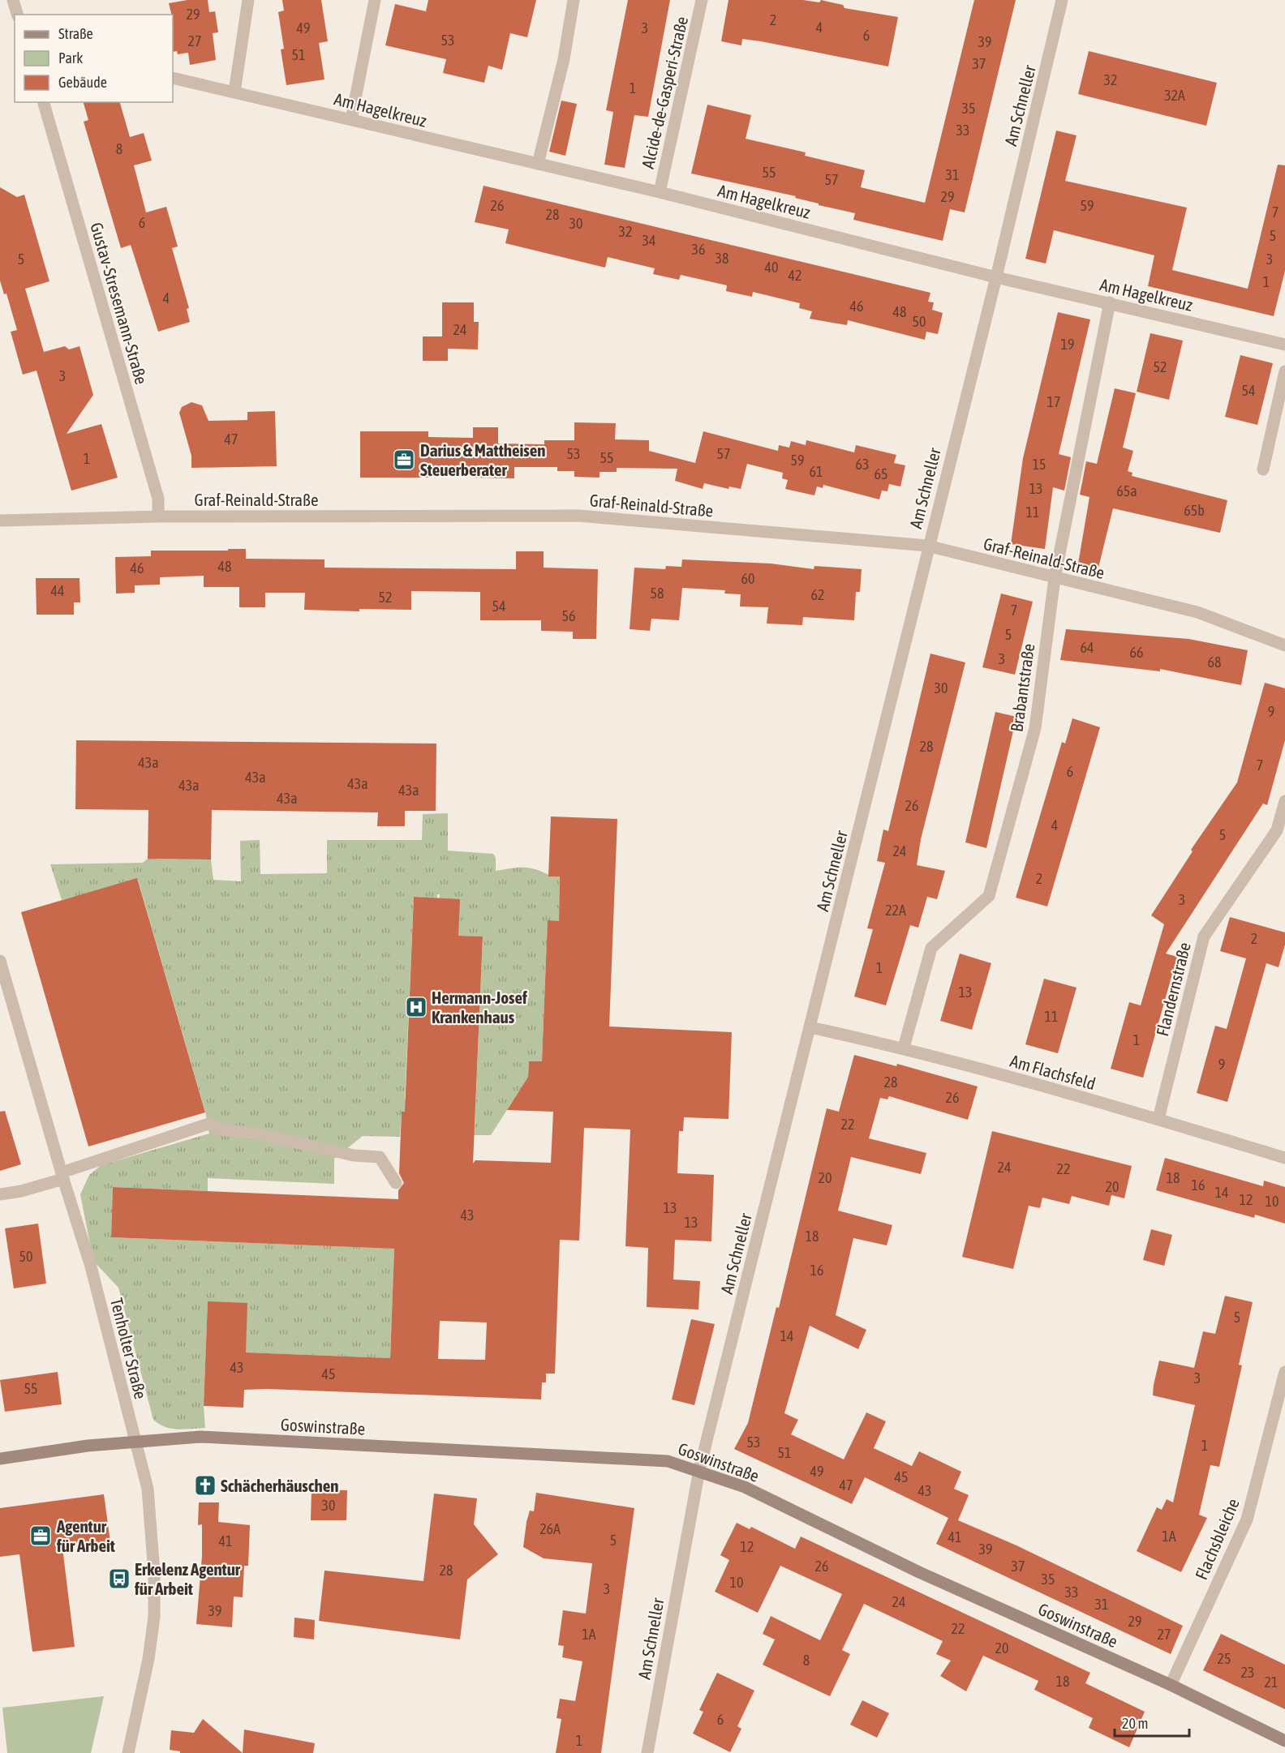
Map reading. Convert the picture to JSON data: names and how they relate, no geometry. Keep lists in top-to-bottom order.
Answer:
{
  "streets": {
    "main road": ["Goswinstraße"],
    "street": [
      "Alcide-de-Gasperi-Straße",
      "Am Schneller",
      "Am Hagelkreuz",
      "Gustav-Stresemann-Straße",
      "Graf-Reinald-Straße",
      "Brabantstraße",
      "Flandernstraße",
      "Am Flachsfeld",
      "Tenholter Straße",
      "Flachsbleiche"
    ]
  },
  "crossings": [
    ["Alcide-de-Gasperi-Straße", "Am Hagelkreuz"],
    ["Am Schneller", "Am Hagelkreuz"],
    ["Am Schneller", "Graf-Reinald-Straße"],
    ["Am Schneller", "Am Flachsfeld"],
    ["Am Schneller", "Goswinstraße"],
    ["Am Hagelkreuz", "Brabantstraße"],
    ["Gustav-Stresemann-Straße", "Graf-Reinald-Straße"],
    ["Graf-Reinald-Straße", "Brabantstraße"],
    ["Brabantstraße", "Am Flachsfeld"],
    ["Flandernstraße", "Am Flachsfeld"],
    ["Tenholter Straße", "Goswinstraße"],
    ["Goswinstraße", "Flachsbleiche"]
  ],
  "places": {
    "office": ["Darius & Mattheisen Steuerberater", "Agentur für Arbeit"],
    "hospital": ["Hermann-Josef Krankenhaus"],
    "church": ["Schächerhäuschen"],
    "bus stop": ["Erkelenz Agentur für Arbeit"]
  },
  "house_numbers": [
    "29",
    "2",
    "4",
    "49",
    "3",
    "6",
    "53",
    "27",
    "39",
    "51",
    "37",
    "32",
    "1",
    "32A",
    "35",
    "33",
    "8",
    "55",
    "31",
    "57",
    "29",
    "26",
    "59",
    "7",
    "28",
    "6",
    "30",
    "32",
    "5",
    "34",
    "36",
    "38",
    "5",
    "3",
    "40",
    "42",
    "1",
    "4",
    "46",
    "48",
    "50",
    "24",
    "19",
    "52",
    "3",
    "54",
    "17",
    "47",
    "53",
    "57",
    "55",
    "1",
    "59",
    "63",
    "15",
    "61",
    "65",
    "13",
    "65a",
    "65b",
    "11",
    "48",
    "46",
    "60",
    "44",
    "58",
    "62",
    "52",
    "54",
    "7",
    "56",
    "5",
    "64",
    "66",
    "3",
    "68",
    "30",
    "9",
    "28",
    "43a",
    "7",
    "6",
    "43a",
    "43a",
    "43a",
    "43a",
    "43a",
    "26",
    "4",
    "5",
    "24",
    "2",
    "3",
    "22A",
    "2",
    "1",
    "13",
    "11",
    "1",
    "9",
    "28",
    "26",
    "22",
    "24",
    "22",
    "20",
    "18",
    "16",
    "20",
    "14",
    "12",
    "10",
    "13",
    "43",
    "13",
    "18",
    "50",
    "16",
    "5",
    "14",
    "43",
    "45",
    "3",
    "55",
    "53",
    "1",
    "51",
    "49",
    "45",
    "47",
    "43",
    "30",
    "26A",
    "1A",
    "41",
    "5",
    "41",
    "12",
    "39",
    "26",
    "37",
    "28",
    "35",
    "10",
    "3",
    "33",
    "24",
    "31",
    "39",
    "29",
    "22",
    "1A",
    "27",
    "20",
    "25",
    "8",
    "23",
    "18",
    "21",
    "6",
    "1"
  ],
  "legend": ["Straße", "Park", "Gebäude"],
  "scale_bar": "20 m"
}
